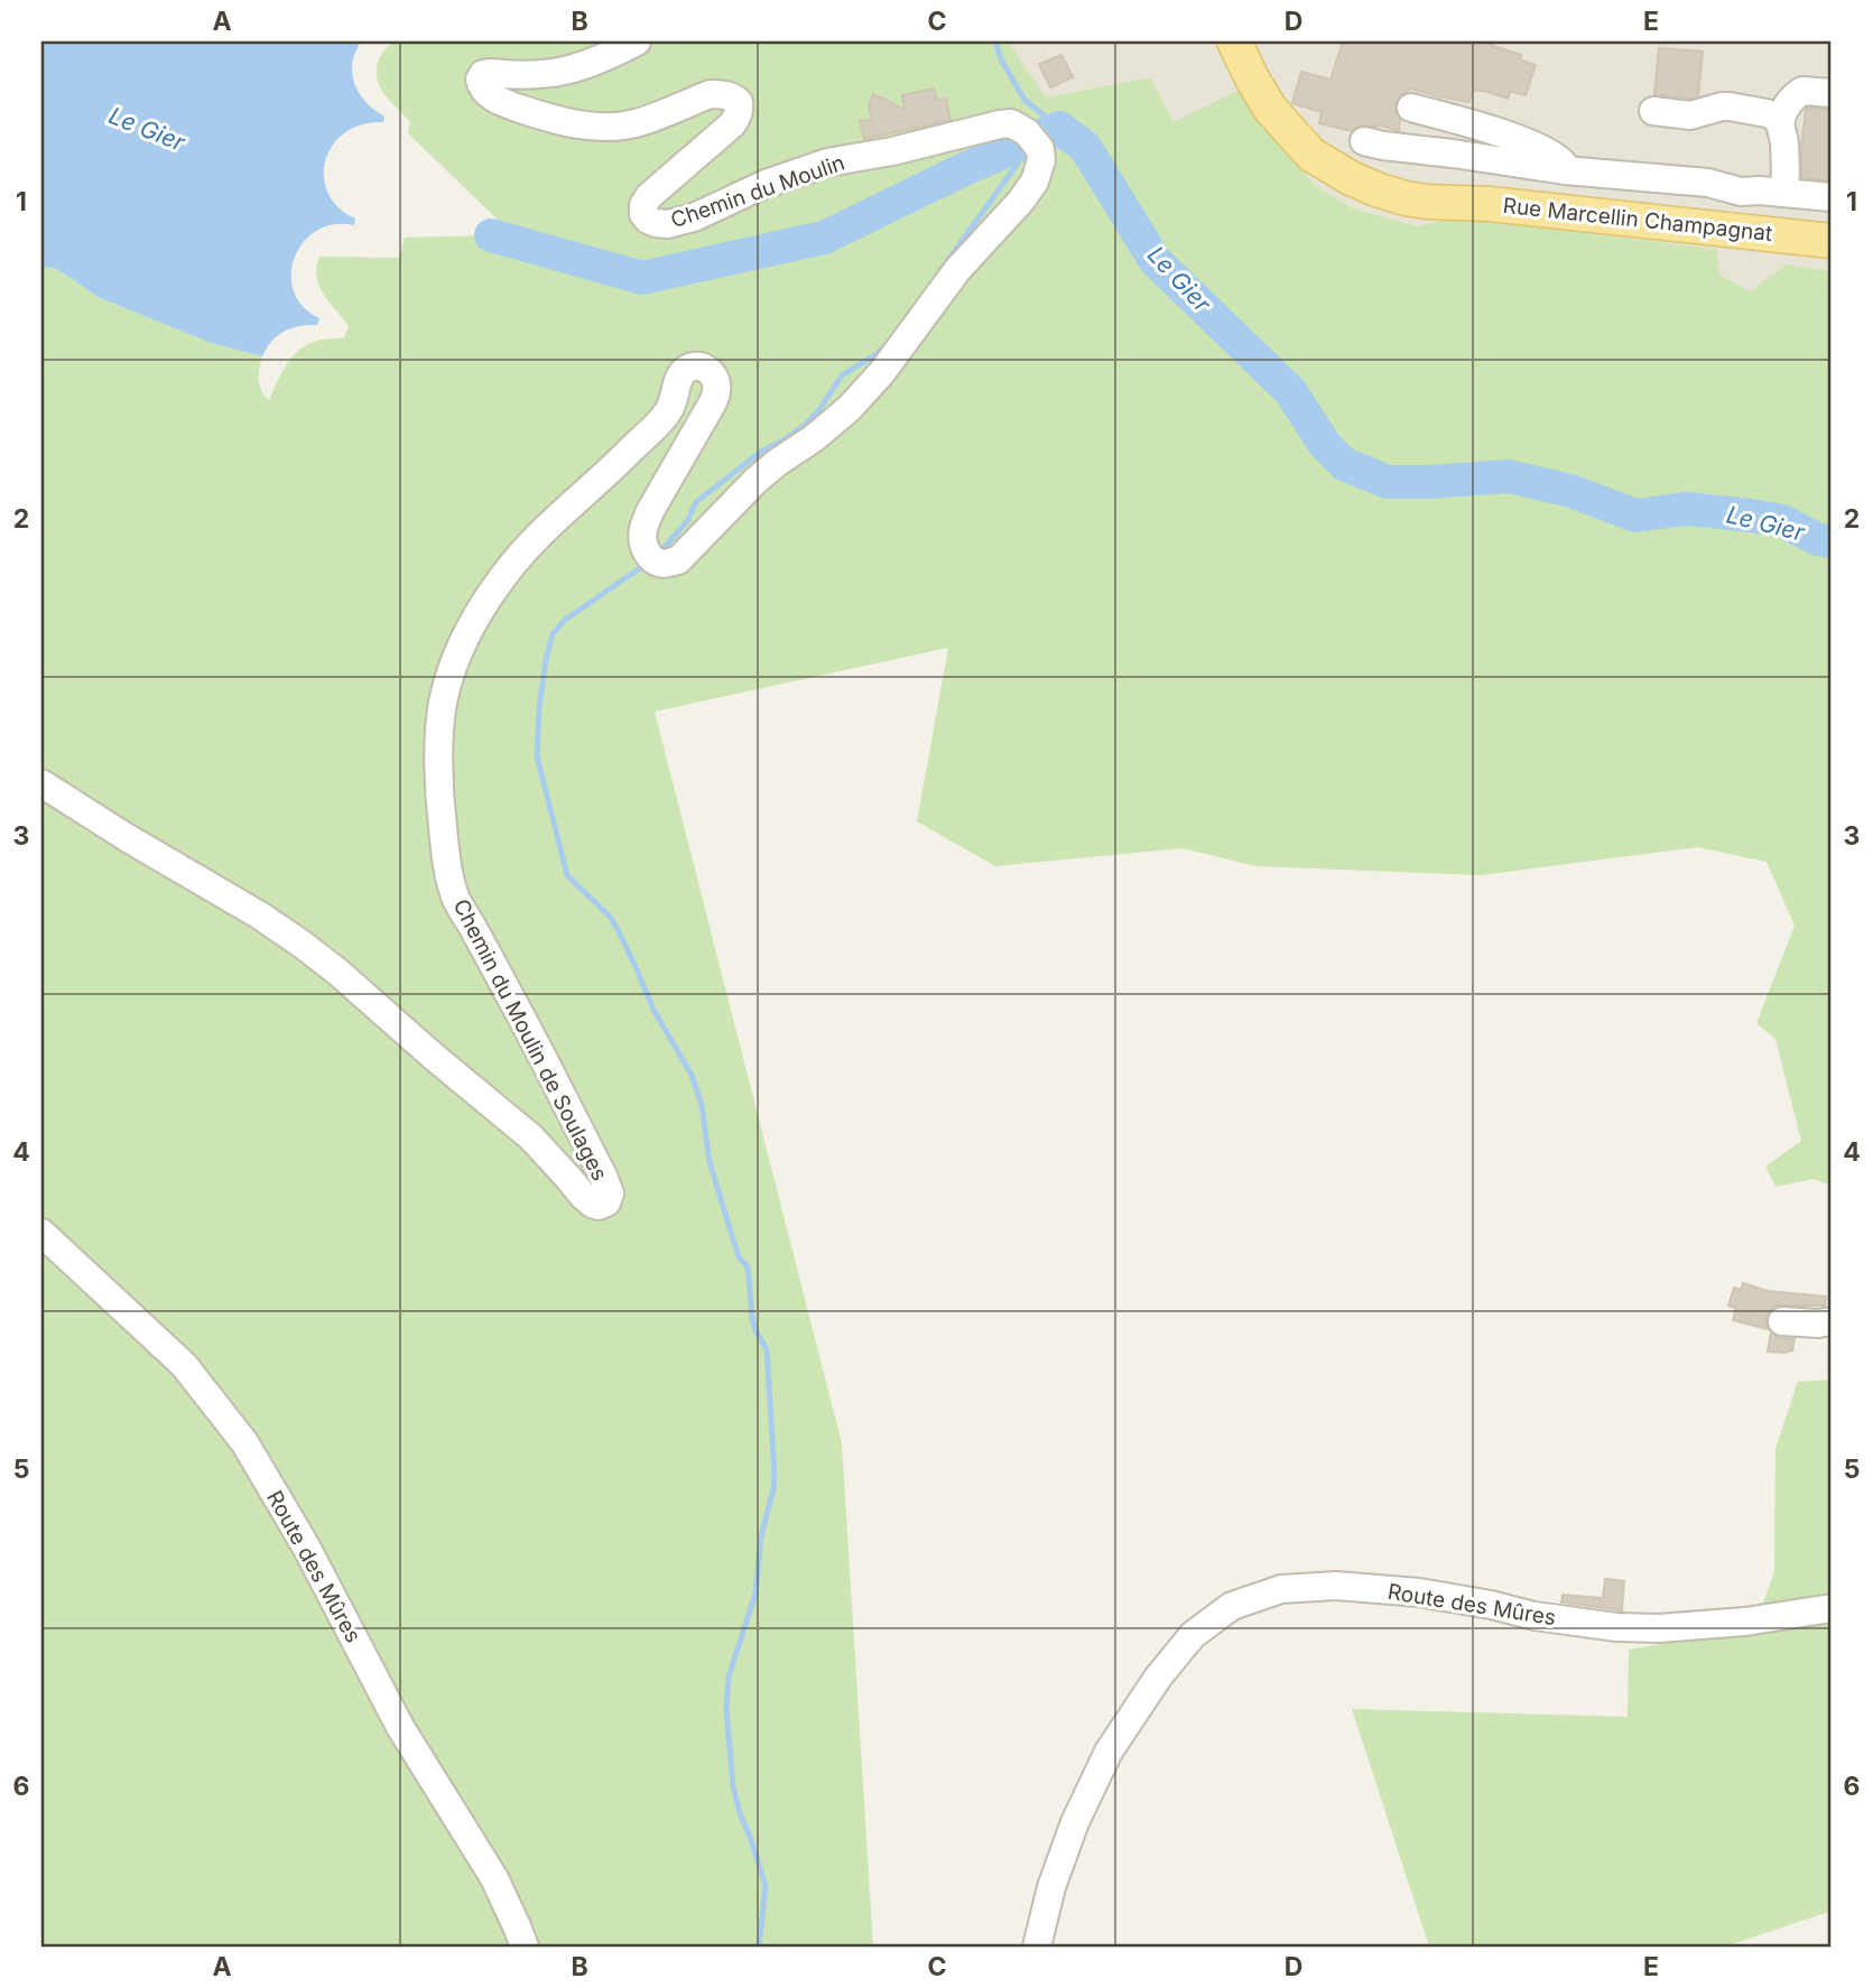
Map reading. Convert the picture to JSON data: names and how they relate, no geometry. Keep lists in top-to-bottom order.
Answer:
{
  "streets": {
    "main road": ["Rue Marcellin Champagnat"],
    "street": ["Chemin du Moulin", "Chemin du Moulin de Soulages", "Route des Mûres"]
  },
  "crossings": [
    ["Chemin du Moulin", "Chemin du Moulin de Soulages"]
  ],
  "water": ["Le Gier"],
  "grid": {
    "columns": [
      "A",
      "B",
      "C",
      "D",
      "E"
    ],
    "rows": [
      "1",
      "2",
      "3",
      "4",
      "5",
      "6"
    ]
  }
}
